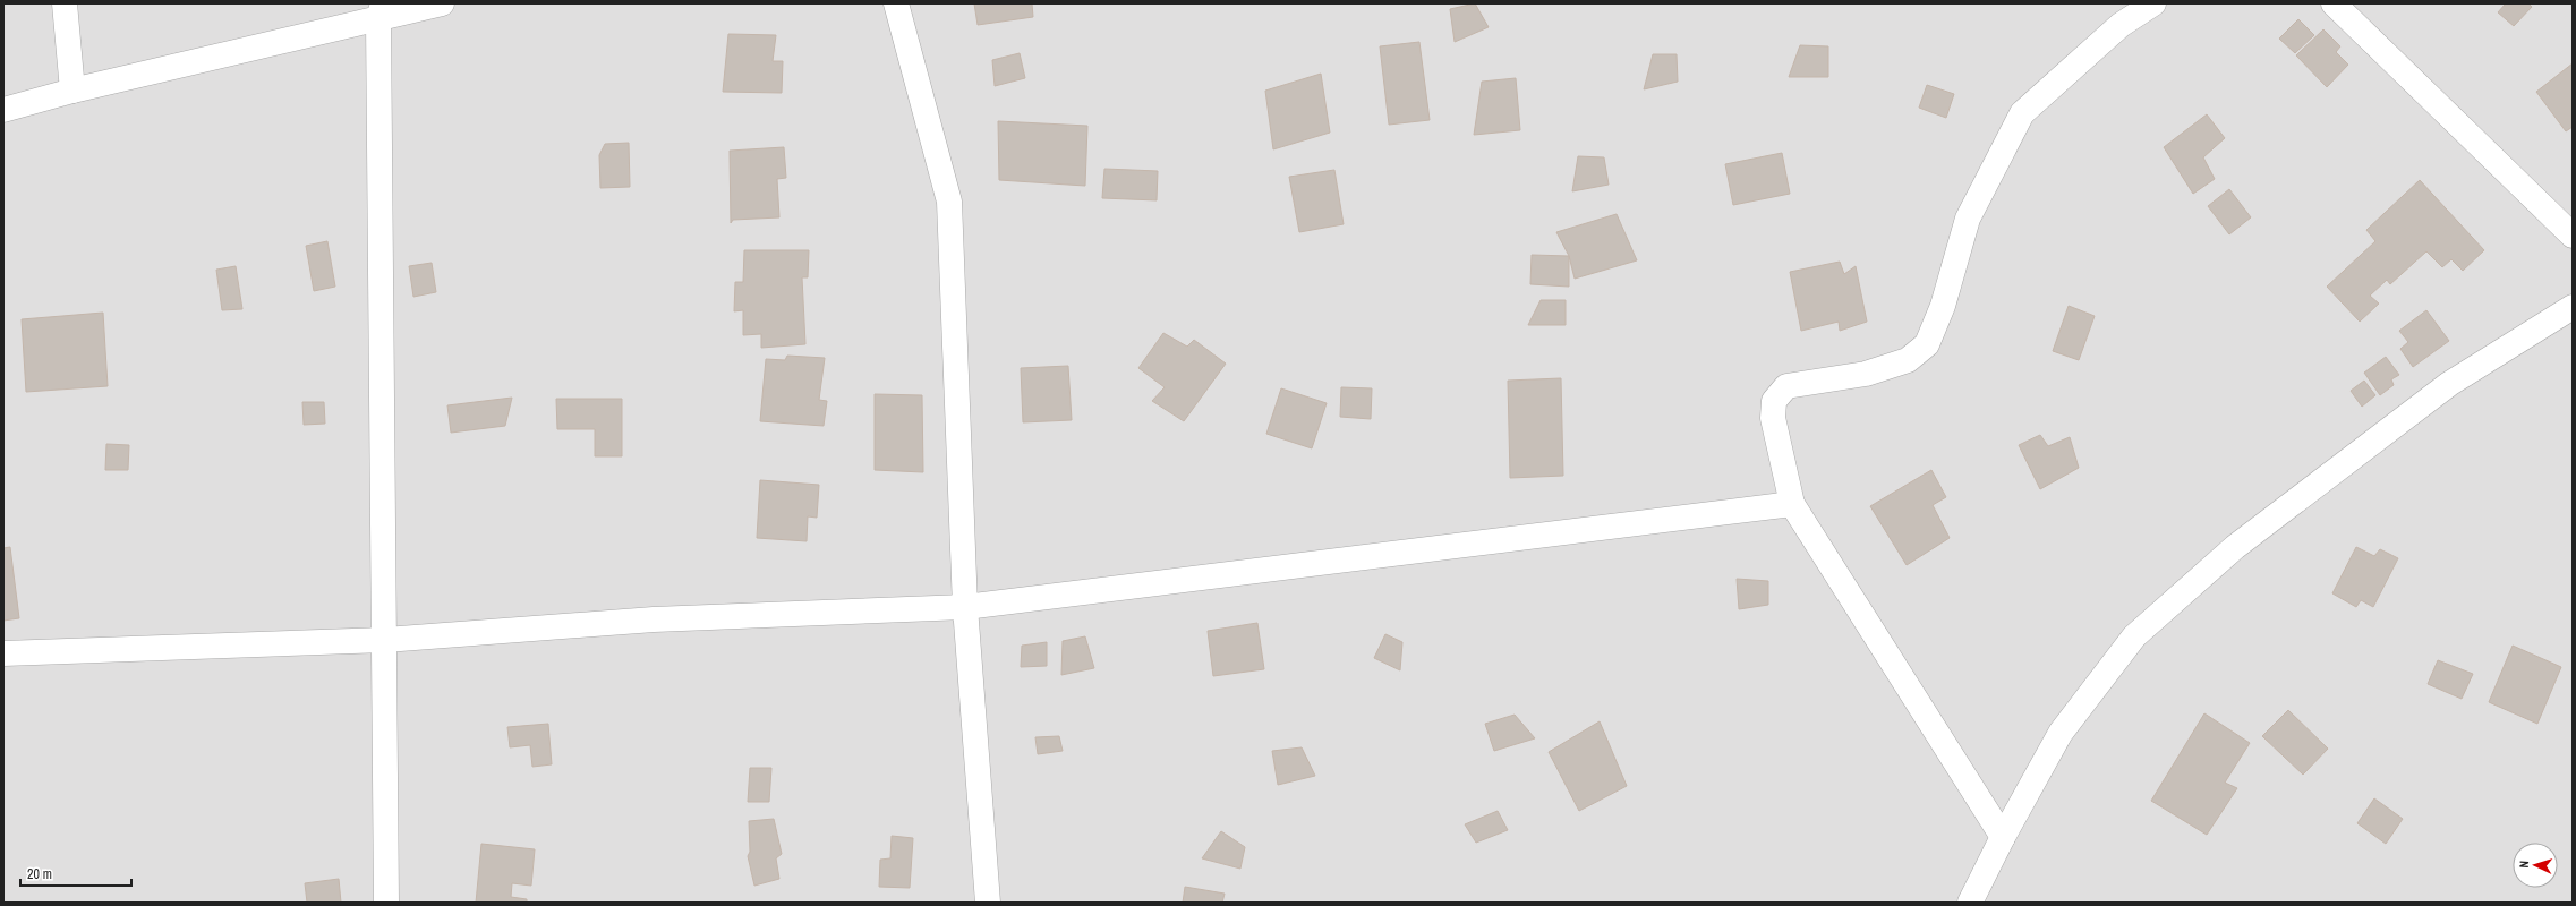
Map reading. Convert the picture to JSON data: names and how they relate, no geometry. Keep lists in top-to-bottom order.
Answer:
{
  "scale_bar": "20 m",
  "north": "left"
}
